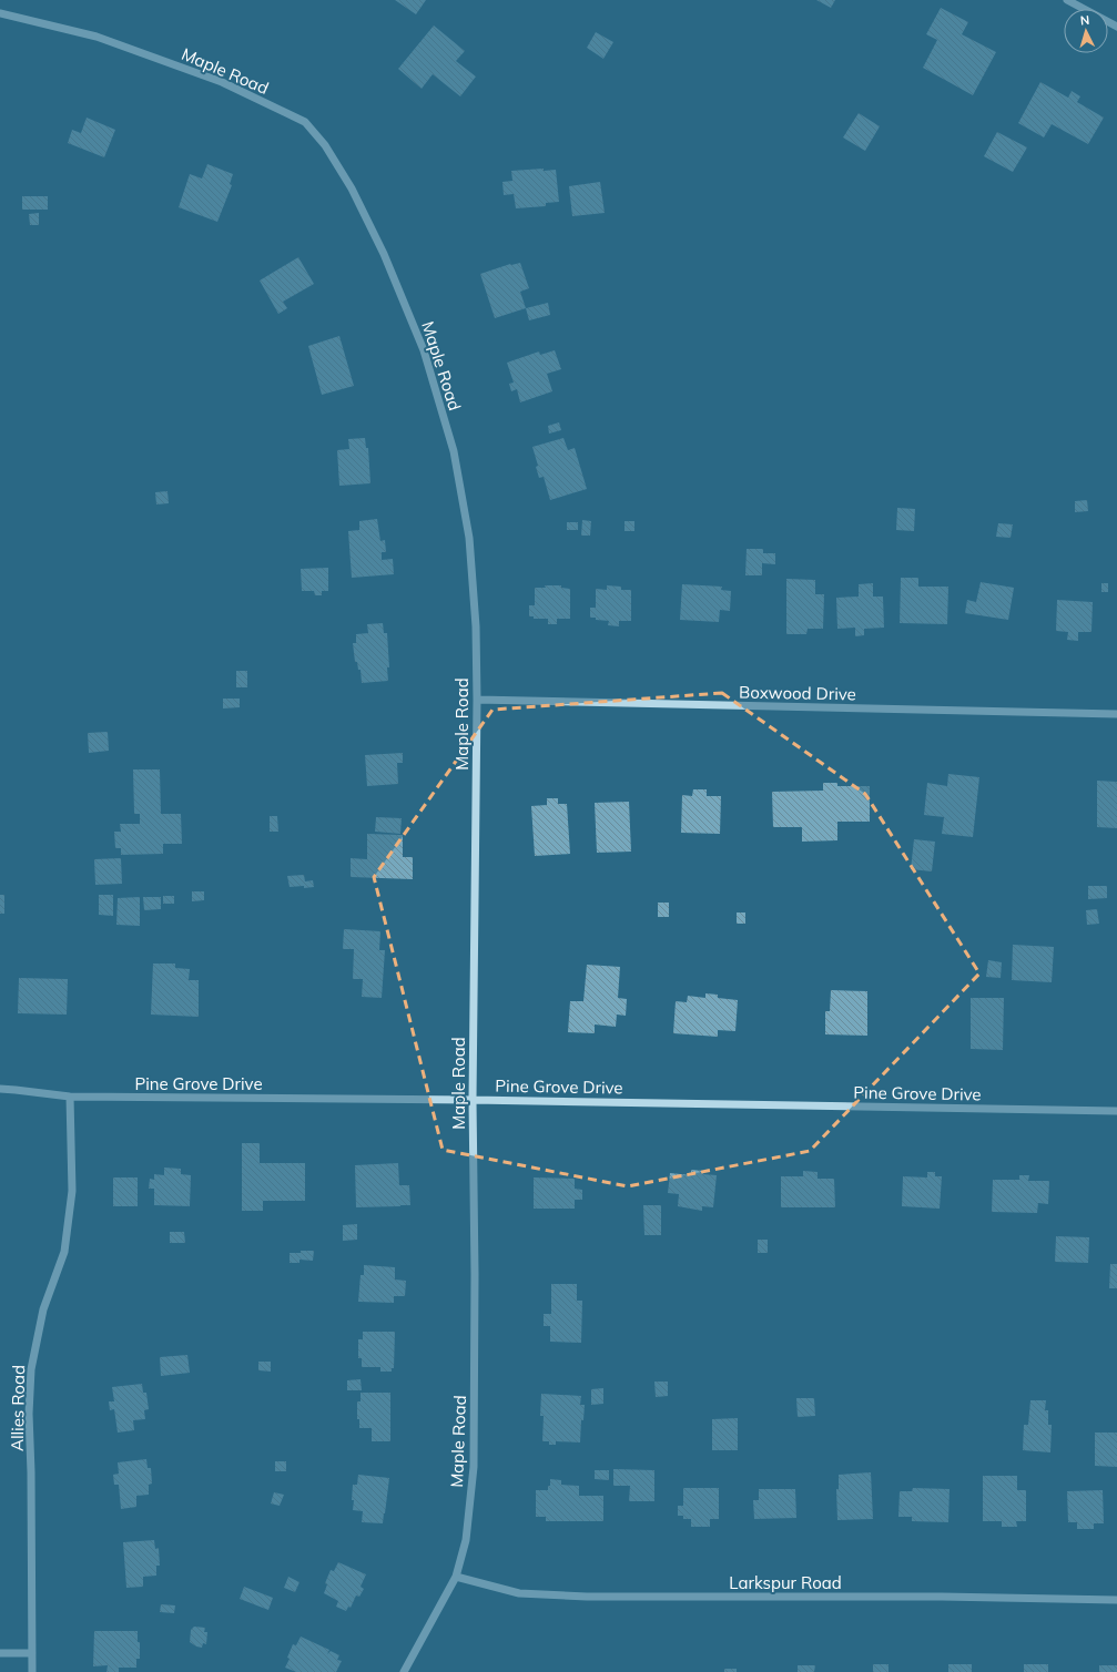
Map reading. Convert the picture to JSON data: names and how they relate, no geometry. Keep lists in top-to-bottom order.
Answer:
{
  "streets": {
    "street": [
      "Maple Road",
      "Boxwood Drive",
      "Pine Grove Drive",
      "Allies Road",
      "Larkspur Road"
    ]
  },
  "crossings": [
    ["Maple Road", "Boxwood Drive"],
    ["Maple Road", "Pine Grove Drive"],
    ["Maple Road", "Larkspur Road"],
    ["Pine Grove Drive", "Allies Road"]
  ],
  "north": "top"
}
